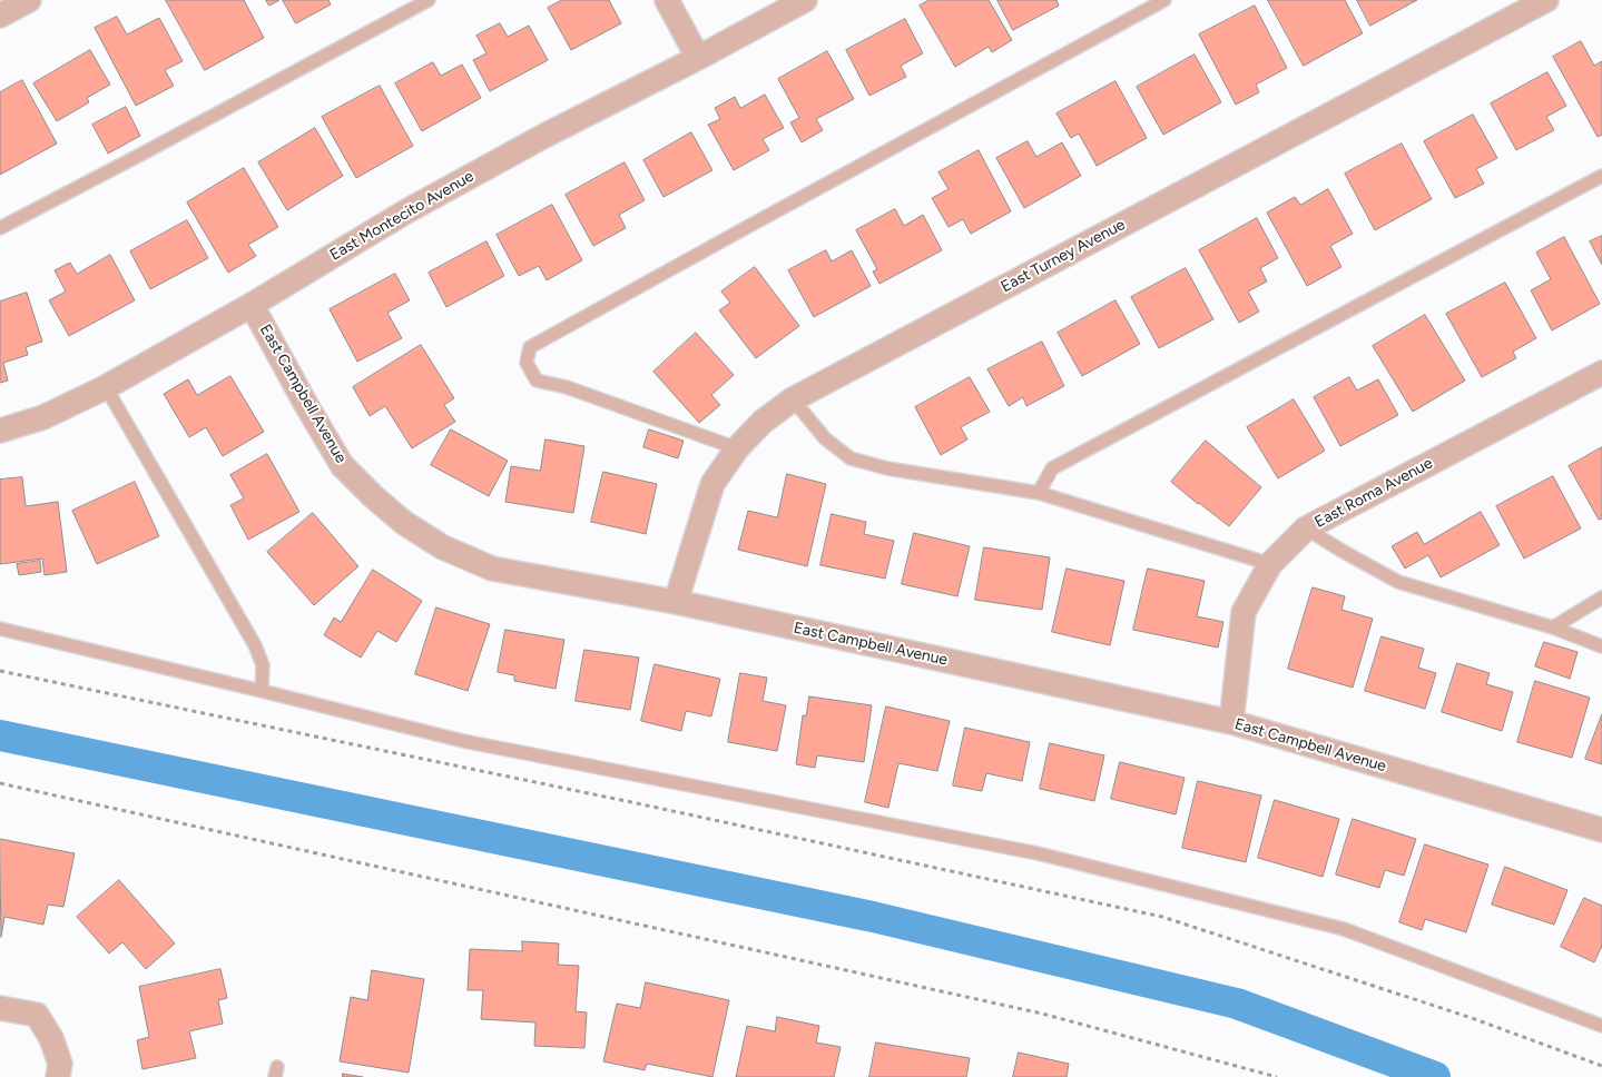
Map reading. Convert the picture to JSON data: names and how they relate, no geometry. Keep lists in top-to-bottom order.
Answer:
{
  "streets": {
    "street": [
      "East Montecito Avenue",
      "East Turney Avenue",
      "East Campbell Avenue",
      "East Roma Avenue"
    ]
  },
  "crossings": [
    ["East Montecito Avenue", "East Campbell Avenue"],
    ["East Turney Avenue", "East Campbell Avenue"],
    ["East Campbell Avenue", "East Roma Avenue"]
  ]
}
